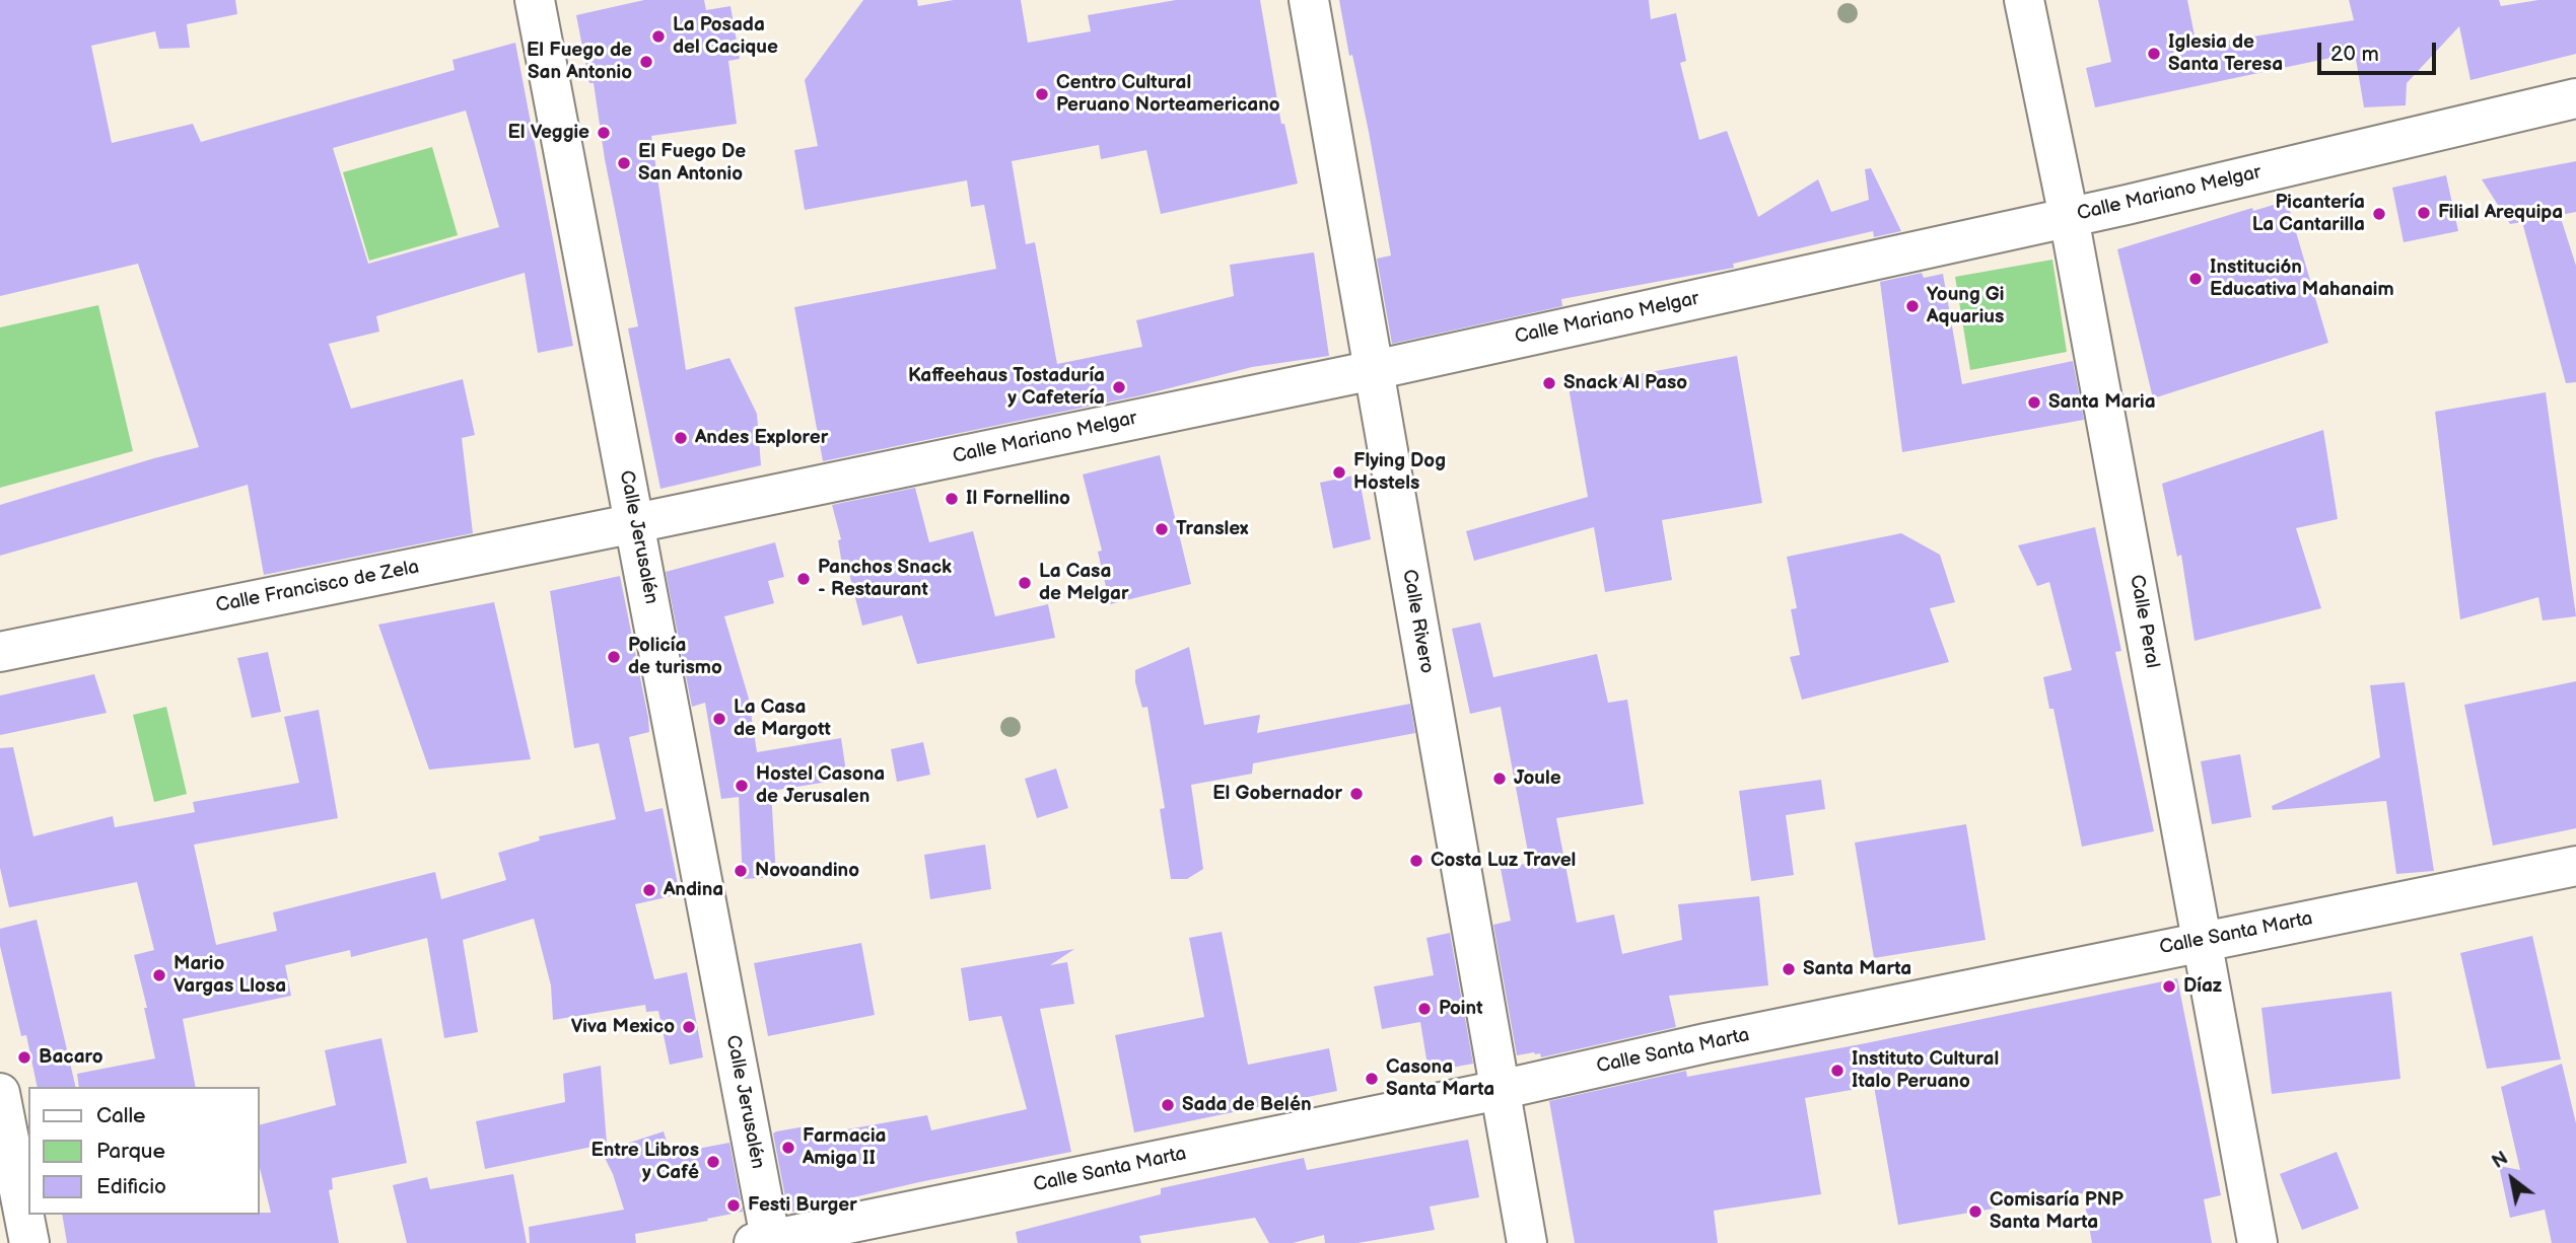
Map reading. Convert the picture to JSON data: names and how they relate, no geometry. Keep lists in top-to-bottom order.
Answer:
{
  "streets": {
    "street": [
      "Calle Mariano Melgar",
      "Calle Jerusalén",
      "Calle Francisco de Zela",
      "Calle Rivero",
      "Calle Peral",
      "Calle Santa Marta"
    ]
  },
  "crossings": [
    ["Calle Mariano Melgar", "Calle Jerusalén"],
    ["Calle Mariano Melgar", "Calle Francisco de Zela"],
    ["Calle Mariano Melgar", "Calle Rivero"],
    ["Calle Mariano Melgar", "Calle Peral"],
    ["Calle Jerusalén", "Calle Francisco de Zela"],
    ["Calle Jerusalén", "Calle Santa Marta"],
    ["Calle Rivero", "Calle Santa Marta"],
    ["Calle Peral", "Calle Santa Marta"]
  ],
  "places": [
    "La Posada del Cacique",
    "Iglesia de Santa Teresa",
    "El Fuego de San Antonio",
    "Centro Cultural Peruano Norteamericano",
    "El Veggie",
    "El Fuego De San Antonio",
    "Filial Arequipa",
    "Picantería La Cantarilla",
    "Institución Educativa Mahanaim",
    "Young Gi Aquarius",
    "Snack Al Paso",
    "Kaffeehaus Tostaduría y Cafetería",
    "Santa Maria",
    "Andes Explorer",
    "Flying Dog Hostels",
    "Il Fornellino",
    "Translex",
    "Panchos Snack - Restaurant",
    "La Casa de Melgar",
    "Policía de turismo",
    "La Casa de Margott",
    "Joule",
    "Hostel Casona de Jerusalen",
    "El Gobernador",
    "Costa Luz Travel",
    "Novoandino",
    "Andina",
    "Santa Marta",
    "Mario Vargas Llosa",
    "Díaz",
    "Point",
    "Viva Mexico",
    "Bacaro",
    "Instituto Cultural Italo Peruano",
    "Casona Santa Marta",
    "Sada de Belén",
    "Farmacia Amiga II",
    "Entre Libros y Café",
    "Festi Burger",
    "Comisaría PNP Santa Marta"
  ],
  "legend": ["Calle", "Parque", "Edificio"],
  "scale_bar": "20 m",
  "north": "top left"
}
